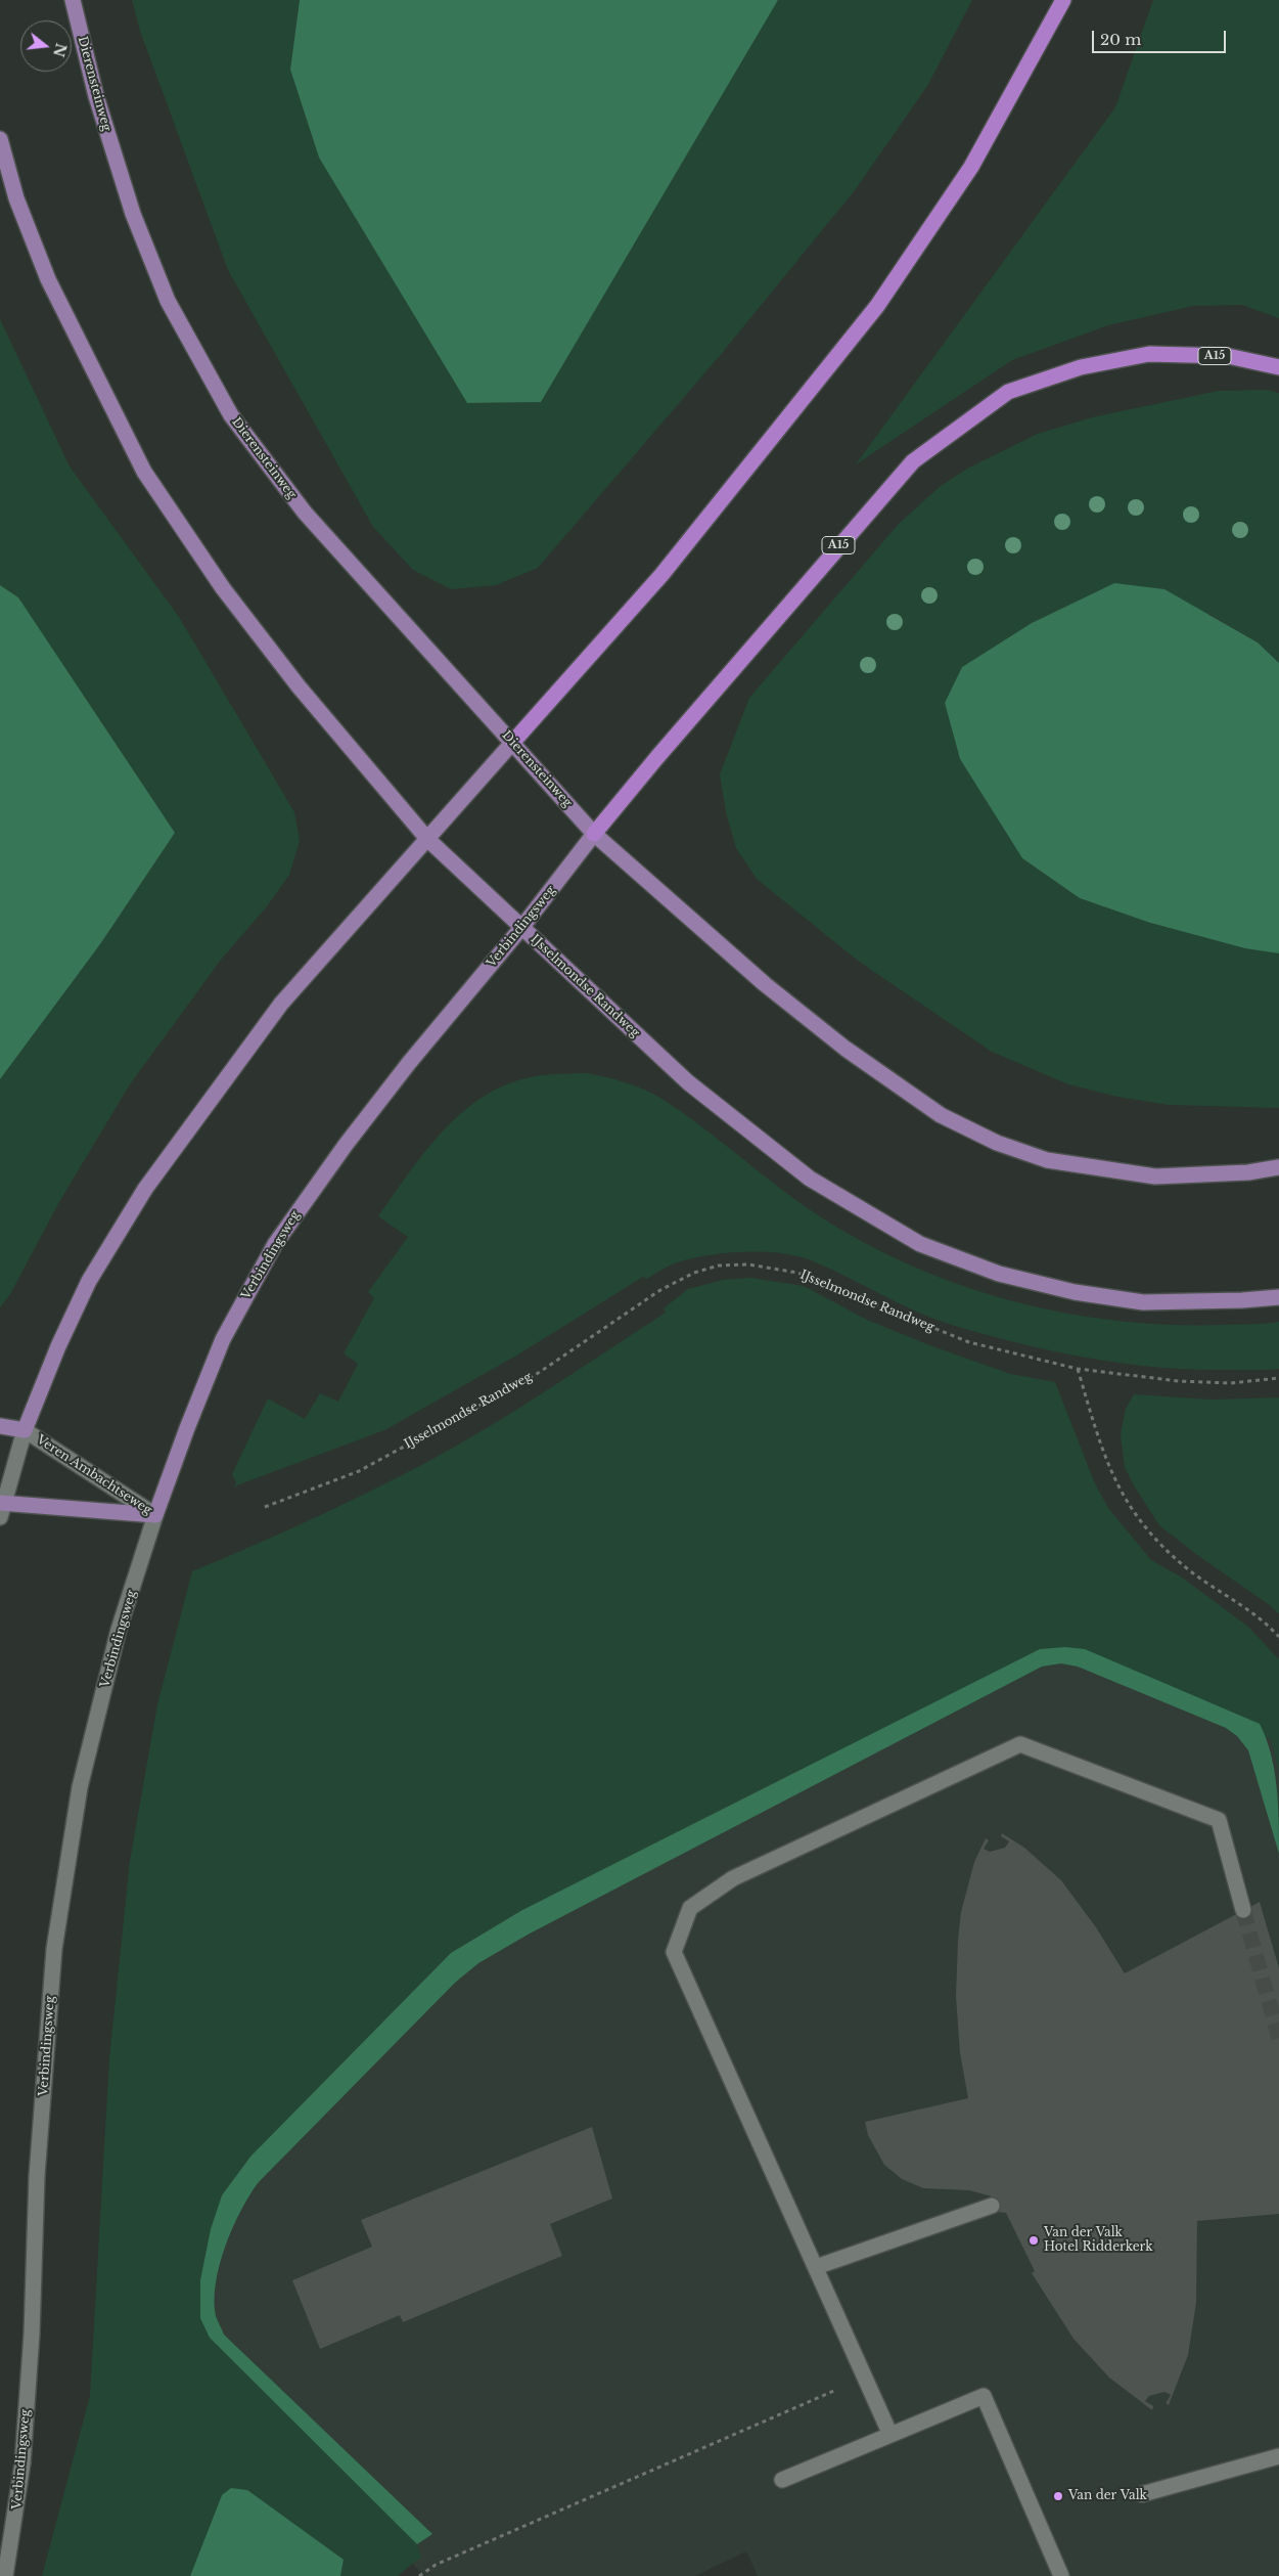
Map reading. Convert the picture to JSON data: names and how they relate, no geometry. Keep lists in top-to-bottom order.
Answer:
{
  "streets": {
    "highway": ["A15"],
    "main road": [
      "Dierensteinweg",
      "Verbindingsweg",
      "IJsselmondse Randweg",
      "Veren Ambachtseweg"
    ]
  },
  "crossings": [
    ["Dierensteinweg", "A15"],
    ["Dierensteinweg", "Verbindingsweg"],
    ["A15", "Verbindingsweg"],
    ["Verbindingsweg", "IJsselmondse Randweg"],
    ["Verbindingsweg", "Veren Ambachtseweg"]
  ],
  "places": ["Van der Valk Hotel Ridderkerk", "Van der Valk"],
  "scale_bar": "20 m",
  "north": "right"
}
